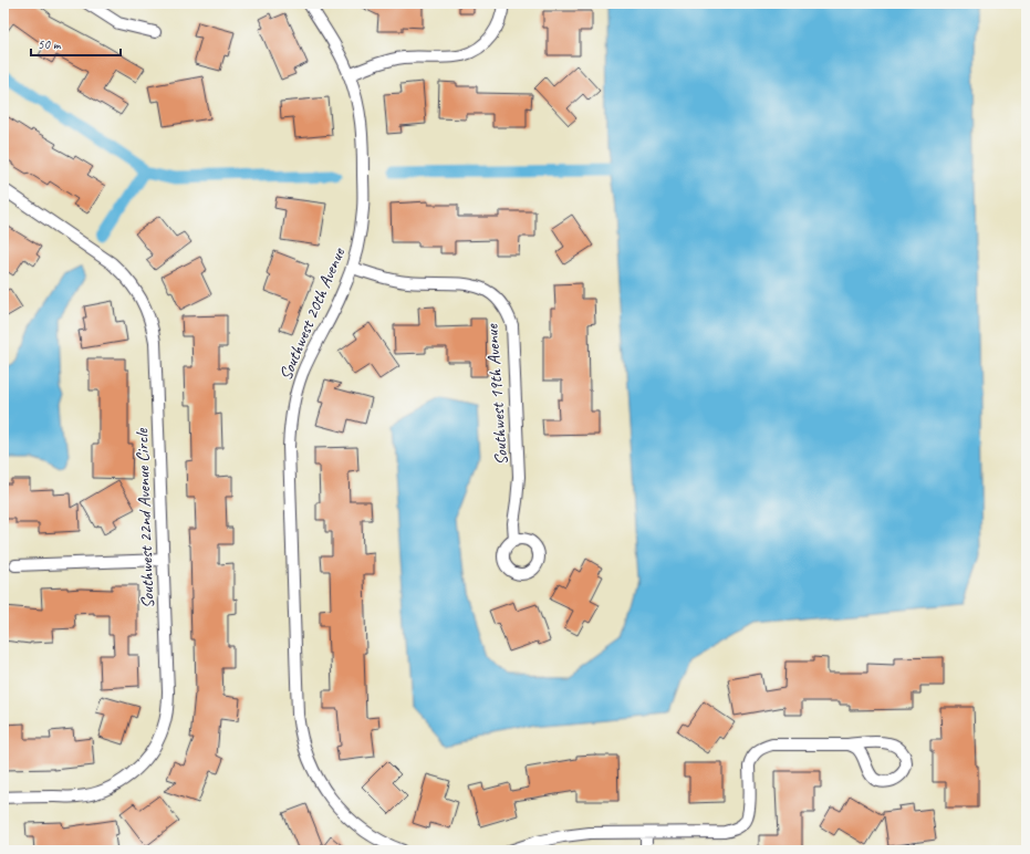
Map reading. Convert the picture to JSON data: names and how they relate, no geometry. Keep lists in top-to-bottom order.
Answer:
{
  "streets": {
    "street": ["Southwest 20th Avenue", "Southwest 19th Avenue", "Southwest 22nd Avenue Circle"]
  },
  "crossings": [
    ["Southwest 20th Avenue", "Southwest 19th Avenue"]
  ],
  "scale_bar": "50 m"
}
